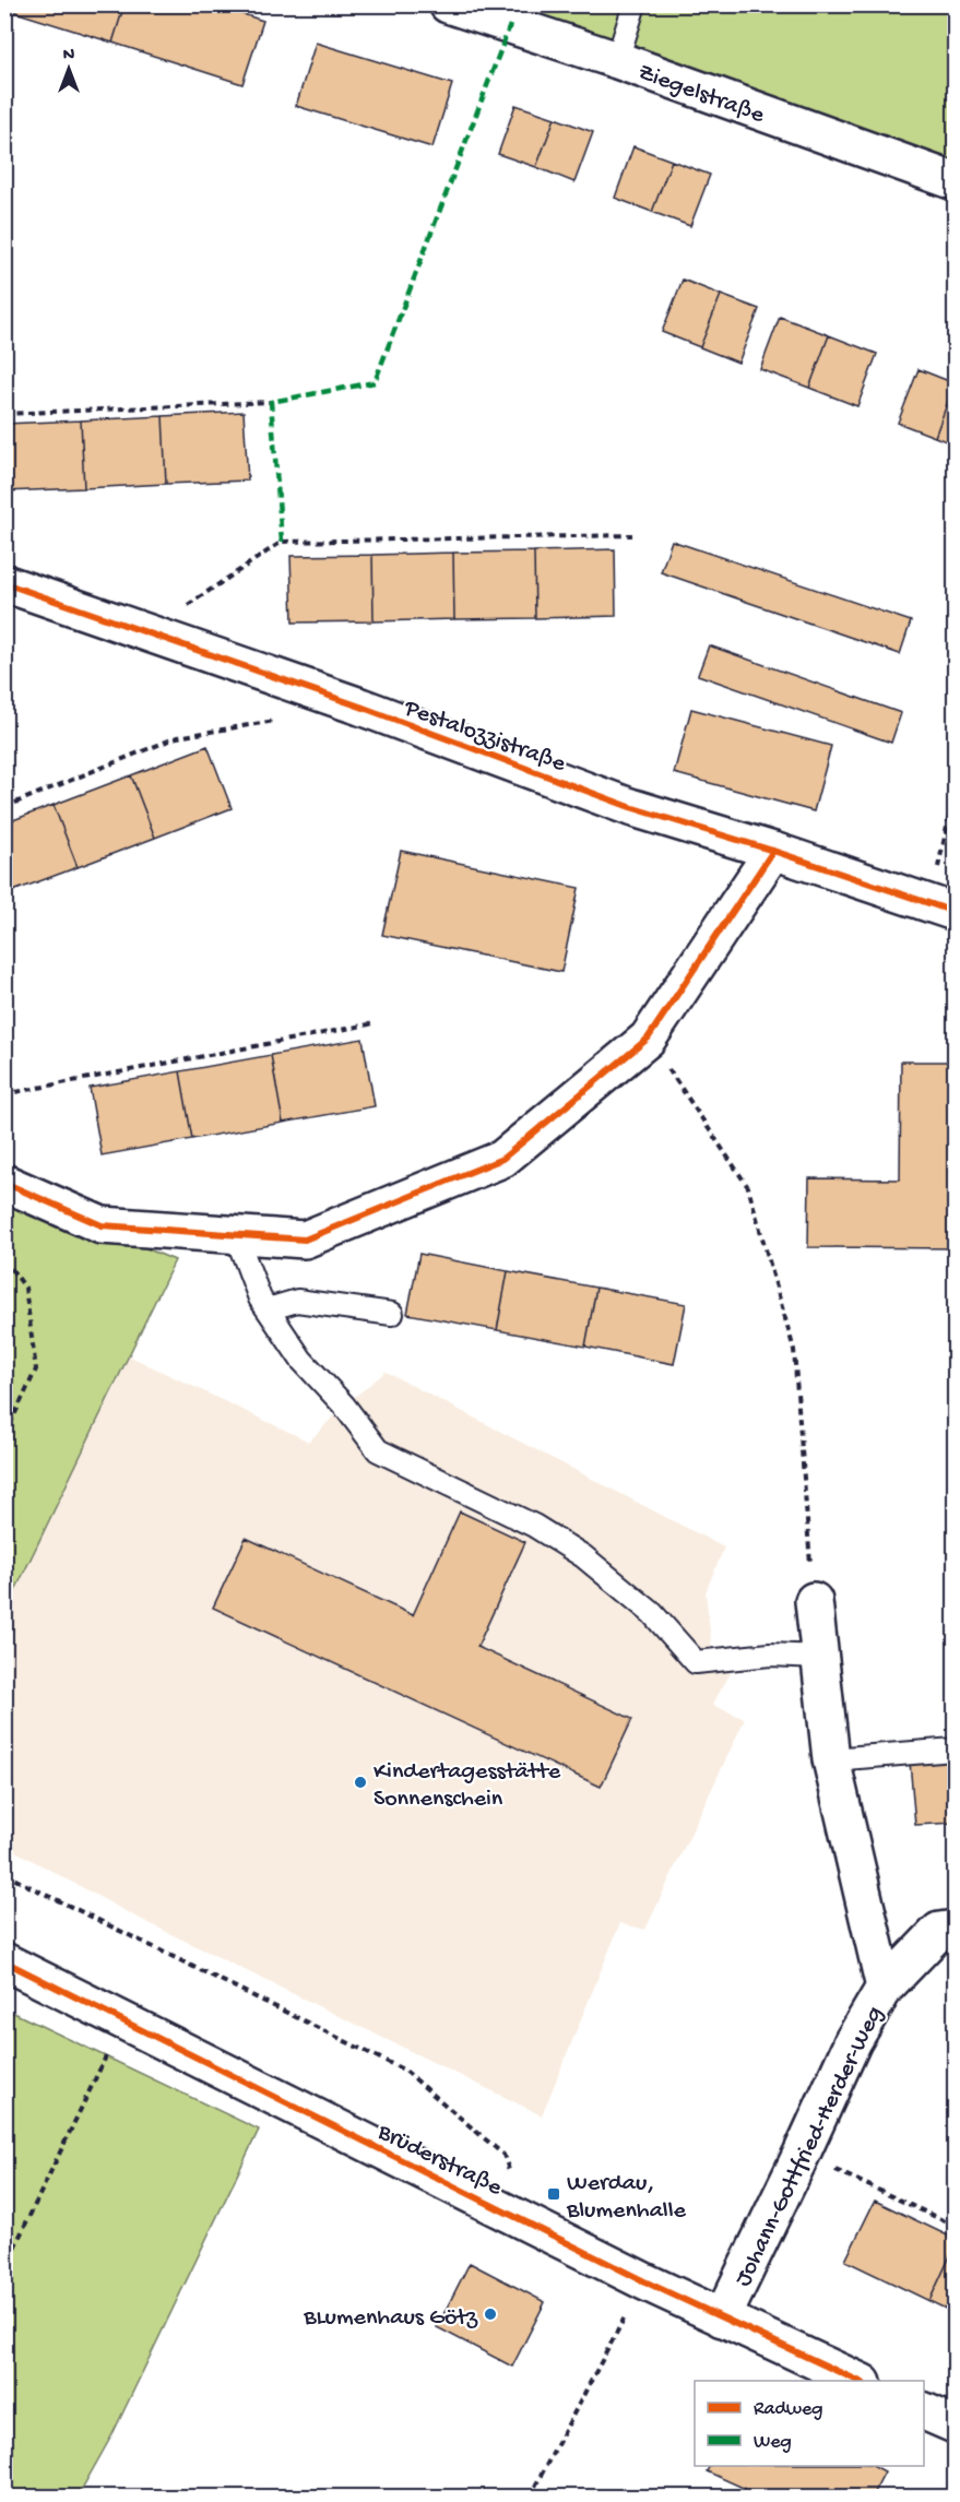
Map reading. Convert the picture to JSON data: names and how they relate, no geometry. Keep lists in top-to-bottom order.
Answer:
{
  "streets": {
    "street": [
      "Ziegelstraße",
      "Pestalozzistraße",
      "Johann-Gottfried-Herder-Weg",
      "Brüderstraße"
    ]
  },
  "crossings": [
    ["Johann-Gottfried-Herder-Weg", "Brüderstraße"]
  ],
  "places": {
    "other": ["Kindertagesstätte Sonnenschein", "BLumenhaus Götz"],
    "transit": ["Werdau, Blumenhalle"]
  },
  "legend": ["Radweg", "Weg"],
  "north": "top"
}
